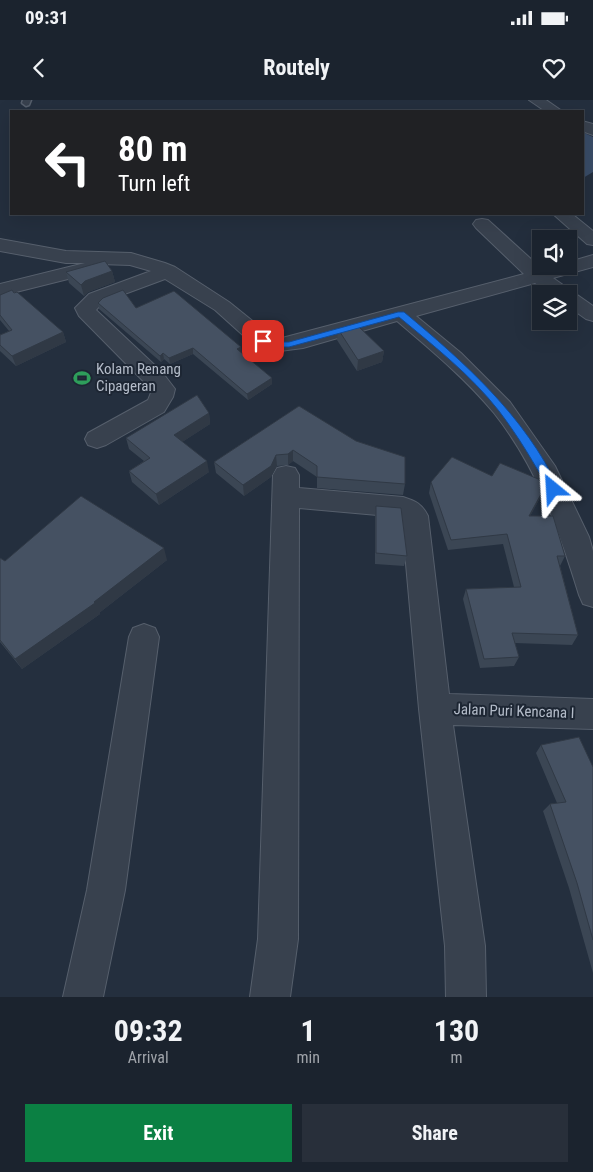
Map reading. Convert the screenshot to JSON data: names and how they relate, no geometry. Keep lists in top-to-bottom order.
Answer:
{
  "streets": {
    "street": ["Jalan Puri Kencana I"]
  },
  "places": {
    "sports": ["Kolam Renang Cipageran"]
  },
  "page": {
    "status": "09:31",
    "header": "Routely",
    "turn": ["80 m", "Turn left"],
    "eta": [
      "09:32",
      "Arrival",
      "1",
      "min",
      "130",
      "m"
    ],
    "buttons": ["Exit", "Share"]
  }
}
